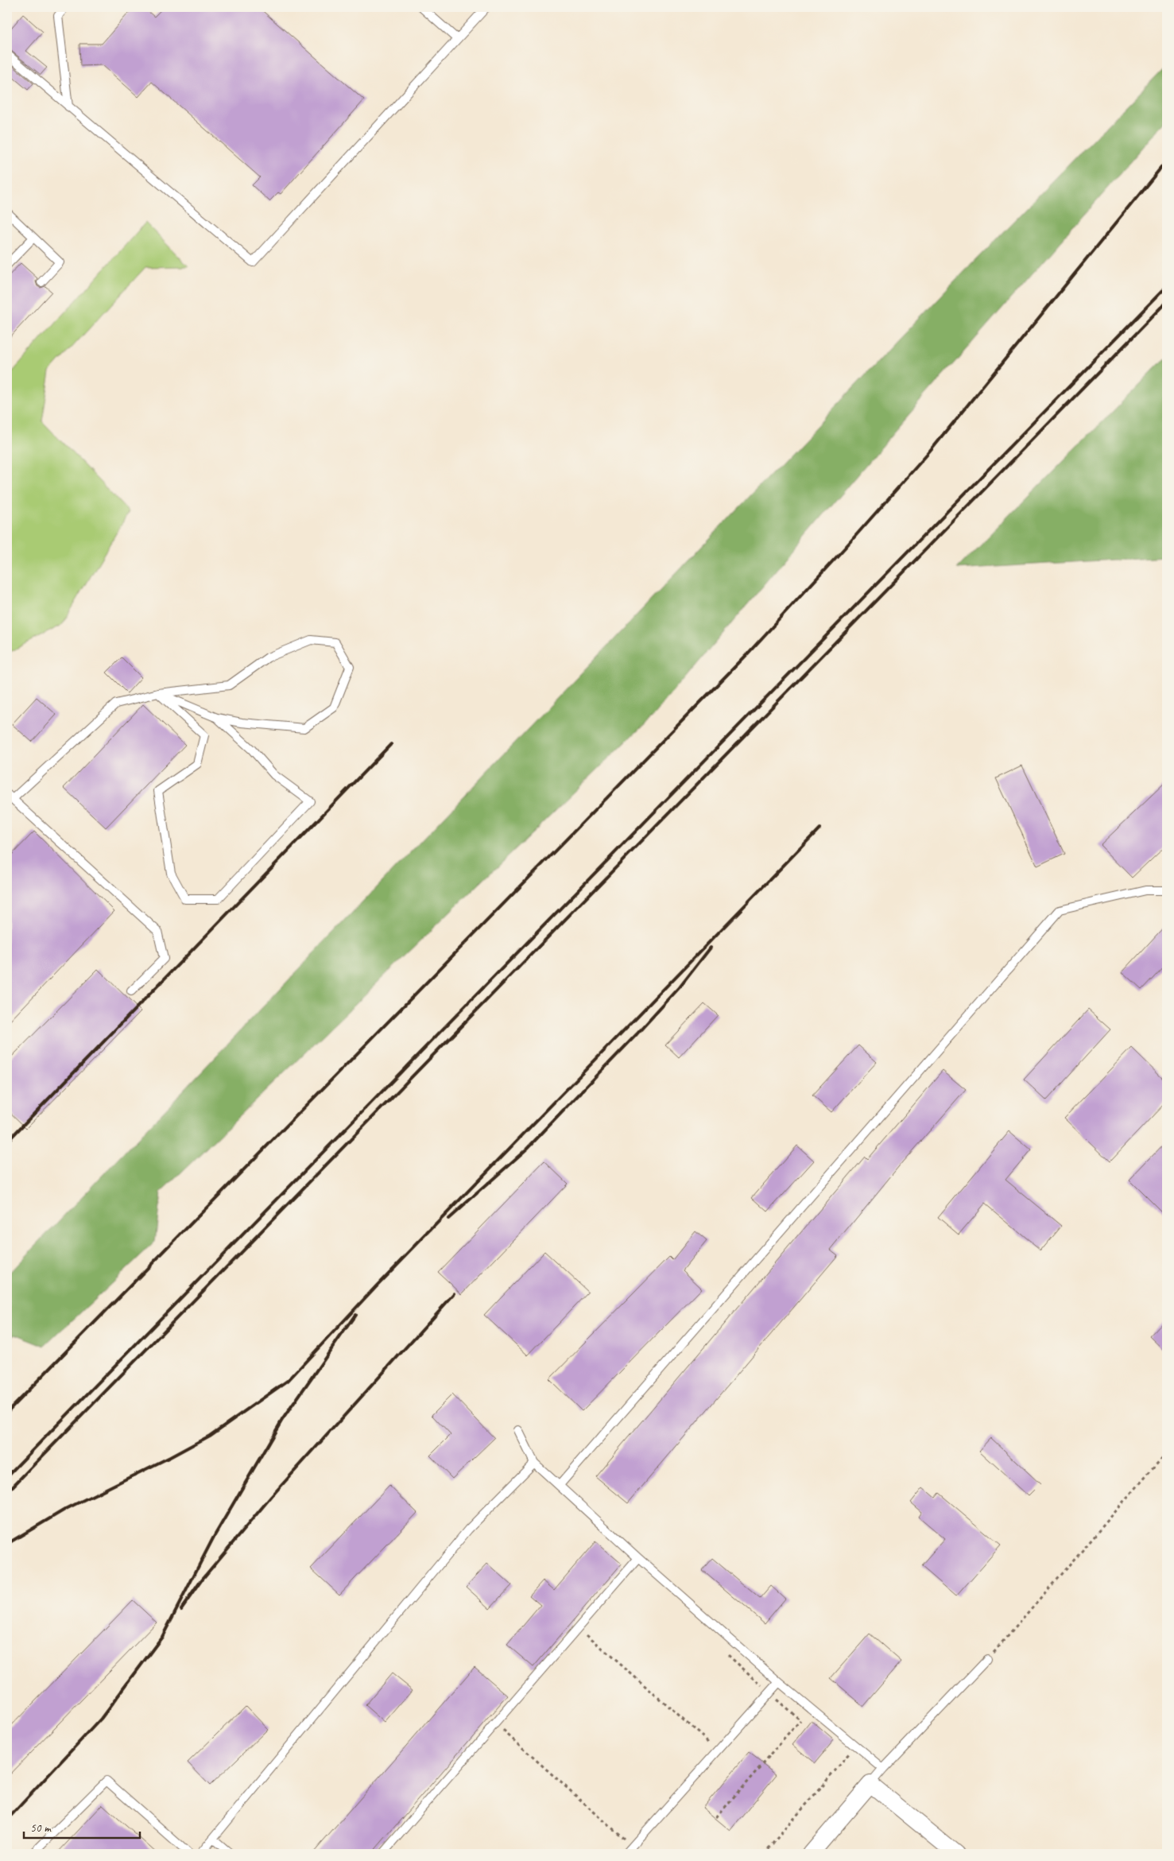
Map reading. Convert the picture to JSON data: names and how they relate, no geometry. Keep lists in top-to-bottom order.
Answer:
{
  "scale_bar": "50 m"
}
